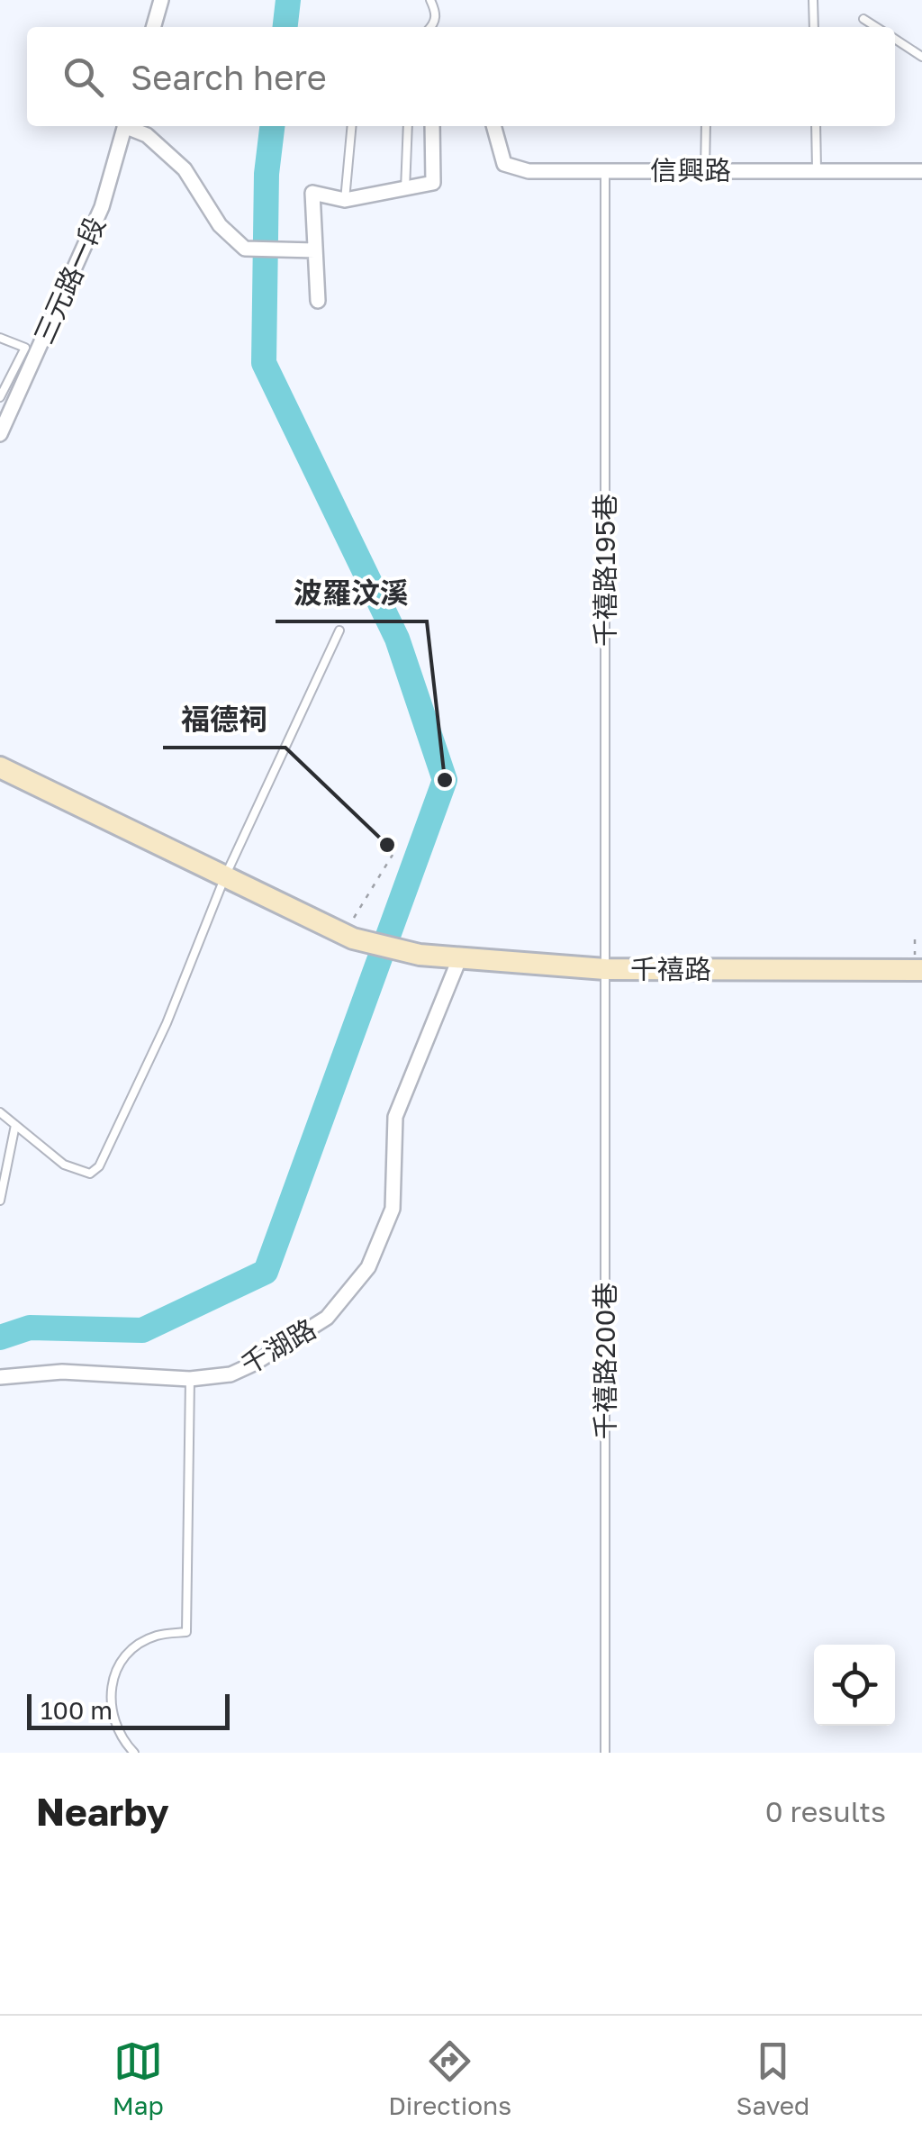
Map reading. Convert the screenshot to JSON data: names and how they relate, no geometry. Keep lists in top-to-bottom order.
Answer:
{
  "streets": {
    "street": [
      "信興路",
      "三元路一段",
      "千禧路",
      "千湖路"
    ],
    "lane": ["千禧路195巷", "千禧路200巷"]
  },
  "crossings": [
    ["信興路", "千禧路195巷"],
    ["千禧路195巷", "千禧路"],
    ["千禧路195巷", "千禧路200巷"],
    ["千禧路", "千湖路"],
    ["千禧路", "千禧路200巷"]
  ],
  "places": ["波羅汶溪", "福德祠"],
  "scale_bar": "100 m",
  "page": {
    "search": "Search here",
    "scale": "100 m",
    "heading": ["Nearby", "0 results"],
    "nav": ["Map", "Directions", "Saved"]
  }
}
